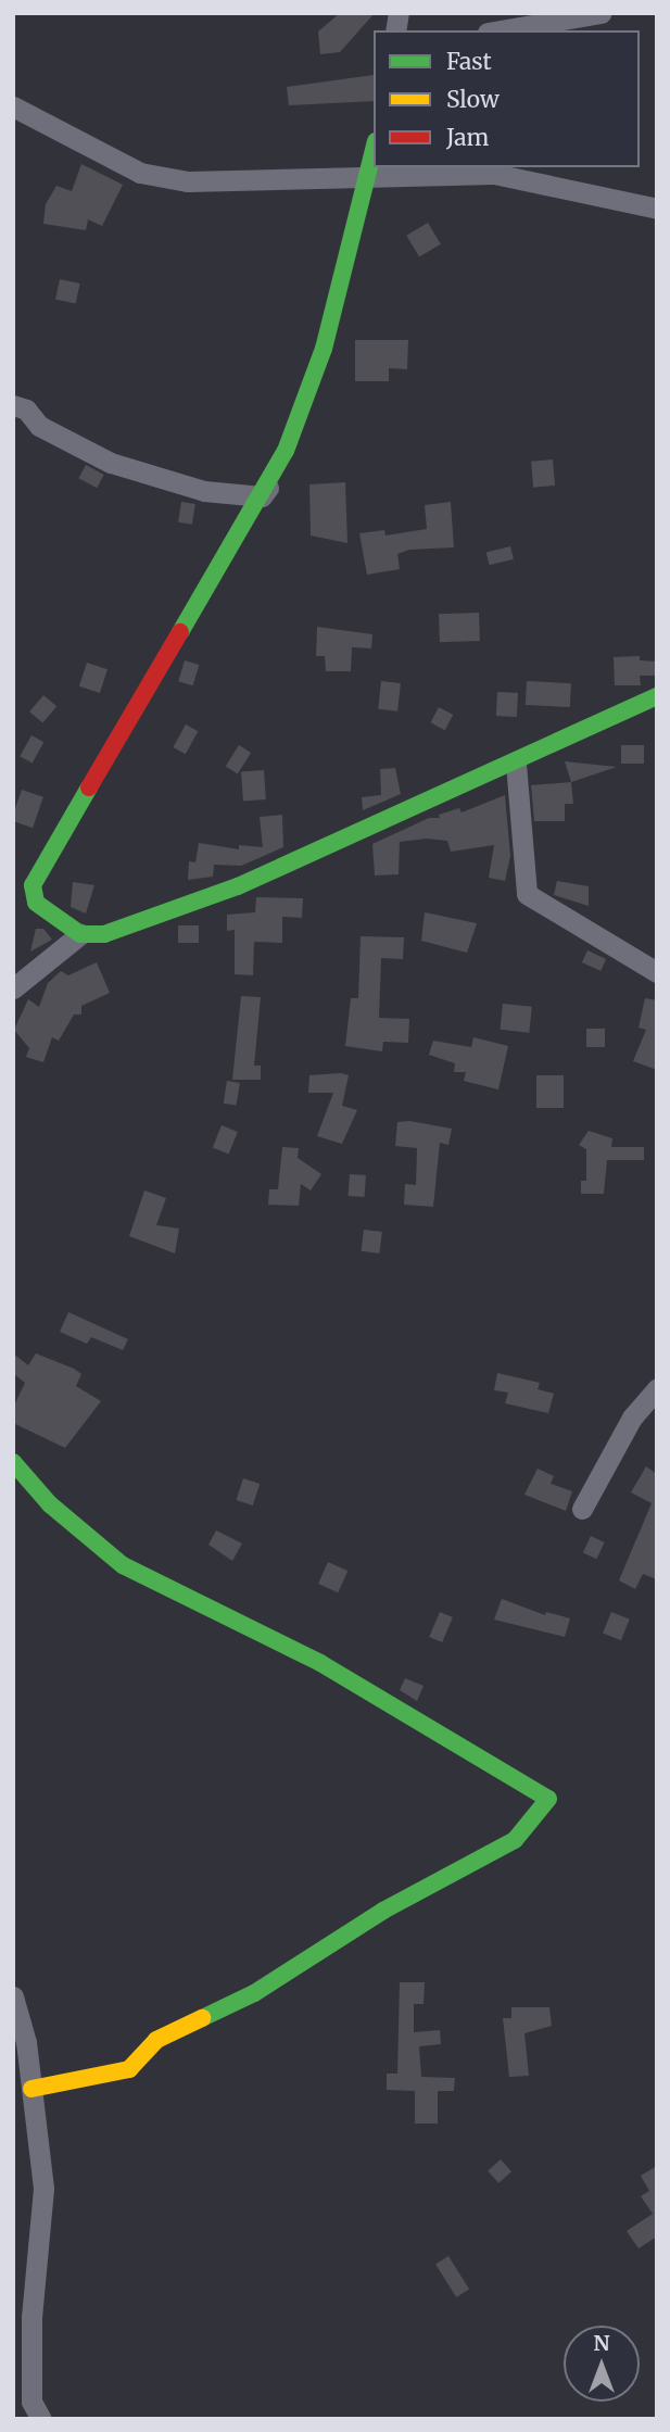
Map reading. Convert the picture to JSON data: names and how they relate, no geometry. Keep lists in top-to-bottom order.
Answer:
{
  "legend": ["Fast", "Slow", "Jam"],
  "north": "top"
}
